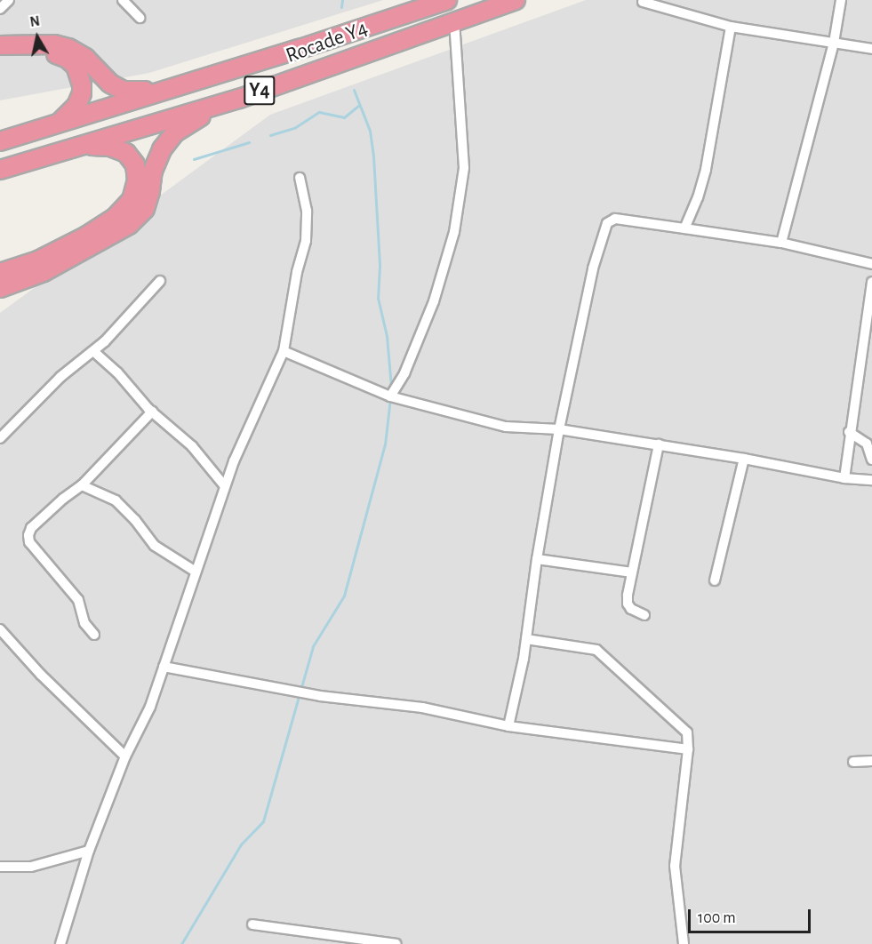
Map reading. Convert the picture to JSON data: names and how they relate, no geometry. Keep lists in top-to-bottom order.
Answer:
{
  "streets": {
    "highway": ["Rocade Y4", "Y4"]
  },
  "scale_bar": "100 m",
  "north": "top"
}
